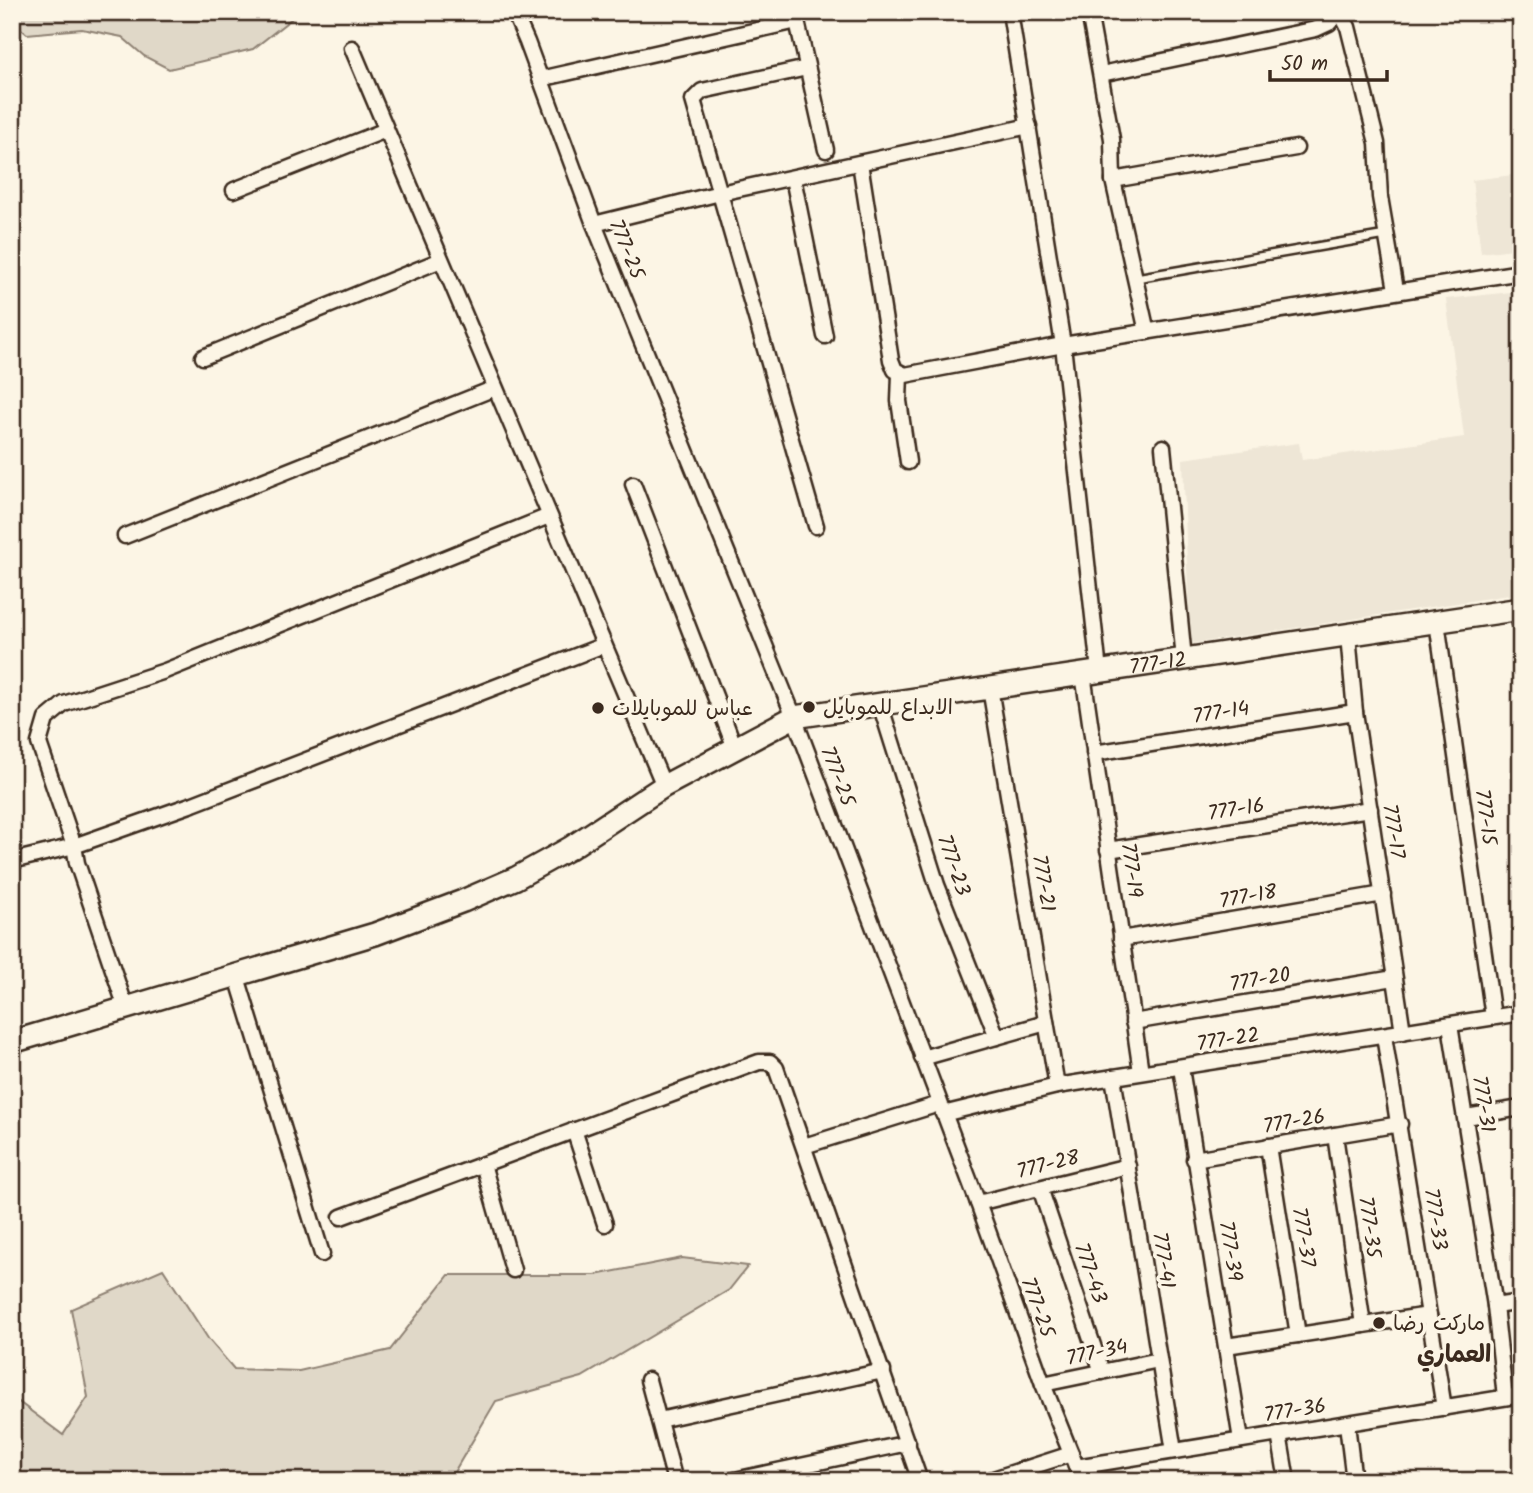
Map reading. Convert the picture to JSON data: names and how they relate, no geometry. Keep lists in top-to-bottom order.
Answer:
{
  "streets": {
    "street": [
      "777-25",
      "777-12",
      "777-14",
      "777-16",
      "777-15",
      "777-17",
      "777-23",
      "777-19",
      "777-21",
      "777-18",
      "777-20",
      "777-22",
      "777-31",
      "777-26",
      "777-28",
      "777-33",
      "777-35",
      "777-37",
      "777-39",
      "777-41",
      "777-43",
      "777-34",
      "777-36"
    ]
  },
  "crossings": [
    ["777-25", "777-12"],
    ["777-25", "777-22"],
    ["777-25", "777-28"],
    ["777-25", "777-34"],
    ["777-25", "777-36"],
    ["777-12", "777-15"],
    ["777-12", "777-17"],
    ["777-12", "777-23"],
    ["777-12", "777-19"],
    ["777-12", "777-21"],
    ["777-14", "777-17"],
    ["777-14", "777-19"],
    ["777-16", "777-17"],
    ["777-16", "777-19"],
    ["777-15", "777-22"],
    ["777-17", "777-18"],
    ["777-17", "777-20"],
    ["777-17", "777-22"],
    ["777-19", "777-18"],
    ["777-19", "777-20"],
    ["777-19", "777-22"],
    ["777-21", "777-22"],
    ["777-22", "777-31"],
    ["777-22", "777-33"],
    ["777-22", "777-39"],
    ["777-22", "777-41"],
    ["777-31", "777-36"],
    ["777-26", "777-33"],
    ["777-26", "777-35"],
    ["777-26", "777-37"],
    ["777-26", "777-39"],
    ["777-28", "777-41"],
    ["777-28", "777-43"],
    ["777-33", "777-36"],
    ["777-39", "777-36"],
    ["777-41", "777-34"],
    ["777-41", "777-36"],
    ["777-43", "777-34"]
  ],
  "districts": ["العماري"],
  "places": ["الابداع للموبايل", "عباس للموبايلات", "ماركت رضا"],
  "scale_bar": "50 m"
}
